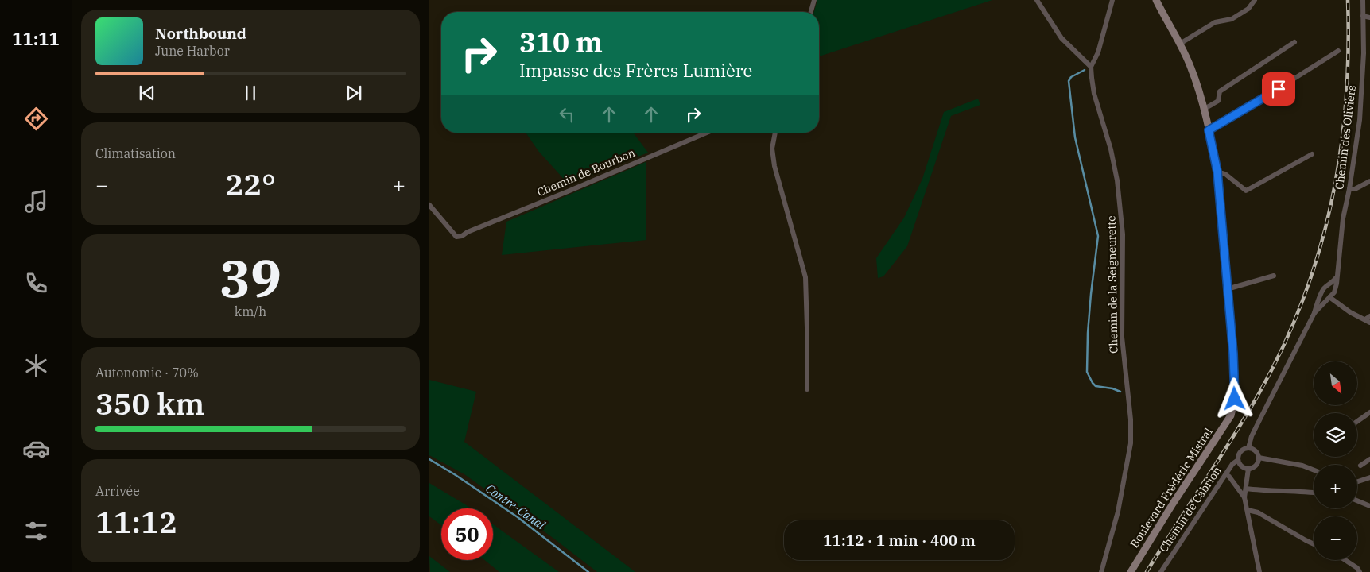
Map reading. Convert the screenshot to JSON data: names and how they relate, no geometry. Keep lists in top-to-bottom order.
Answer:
{
  "streets": {
    "main road": ["Boulevard Frédéric Mistral"],
    "street": [
      "Chemin des Oliviers",
      "Chemin de Bourbon",
      "Chemin de la Seigneurette",
      "Chemin de Cabrion"
    ]
  },
  "crossings": [
    ["Chemin des Oliviers", "Chemin de Cabrion"]
  ],
  "water": ["Contre-Canal"],
  "north": "bottom right",
  "page": {
    "tabs": "11:11",
    "turn": ["310 m", "Impasse des Frères Lumière"],
    "song": ["Northbound", "June Harbor"],
    "tile": [
      "Climatisation",
      ["39", "km/h"],
      ["Autonomie · 70%", "350 km"],
      ["Arrivée", "11:12"]
    ],
    "heat": ["−", "22°", "+"],
    "map_buttons": ["+", "−"],
    "limit": "50",
    "trip": "11:12 · 1 min · 400 m"
  }
}
